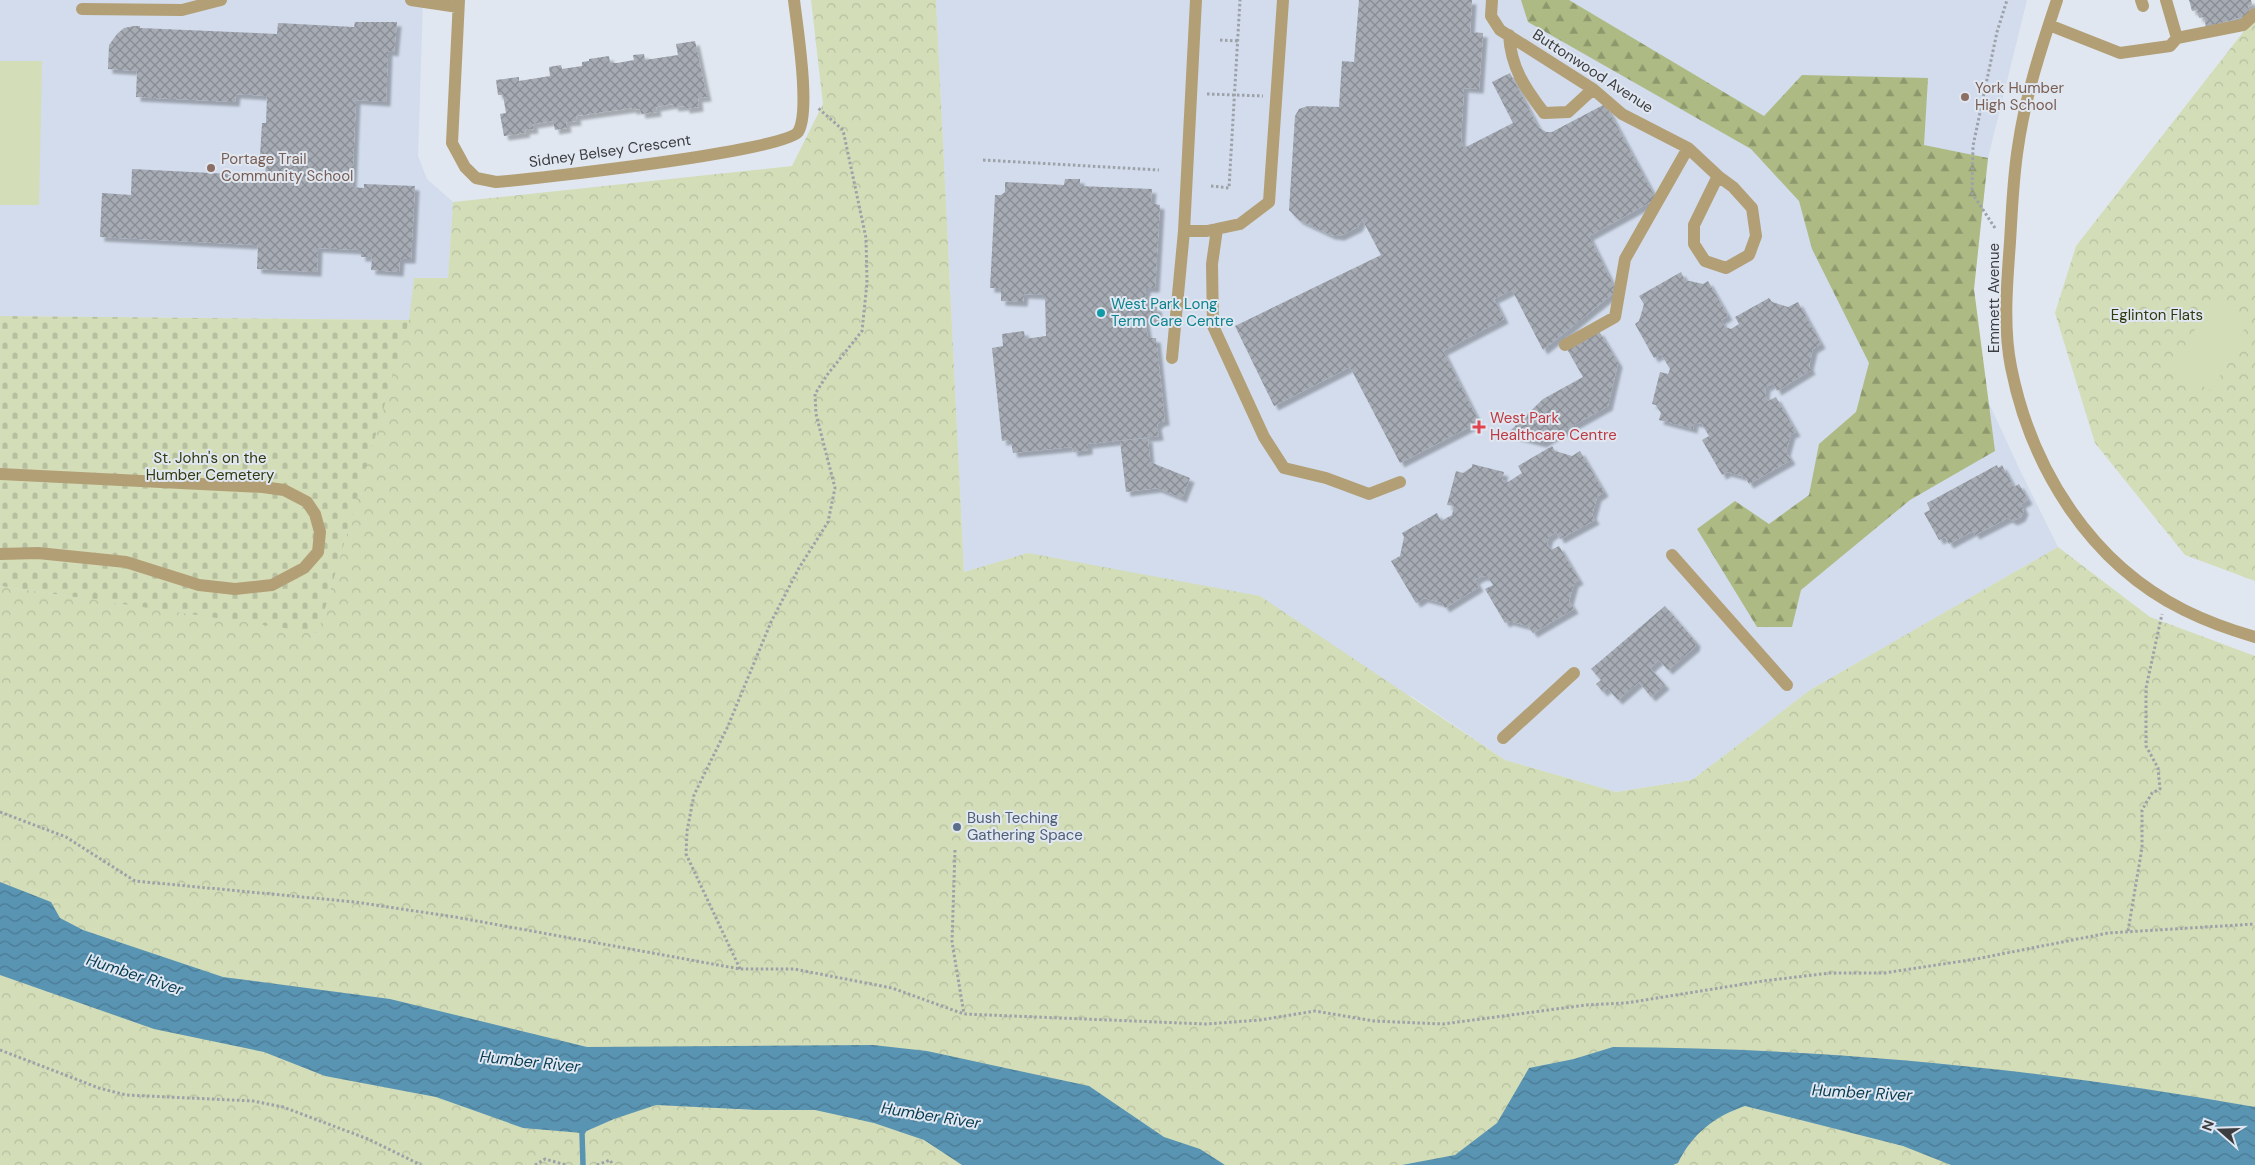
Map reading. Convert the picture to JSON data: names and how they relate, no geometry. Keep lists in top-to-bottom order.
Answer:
{
  "streets": {
    "street": ["Buttonwood Avenue", "Sidney Belsey Crescent", "Emmett Avenue"]
  },
  "water": ["Humber River"],
  "parks": ["Eglinton Flats", "St. John's on the Humber Cemetery"],
  "places": {
    "other": [
      "York Humber High School",
      "Portage Trail Community School",
      "West Park Long Term Care Centre",
      "Bush Teching Gathering Space"
    ],
    "health": ["West Park Healthcare Centre"]
  },
  "north": "left"
}
